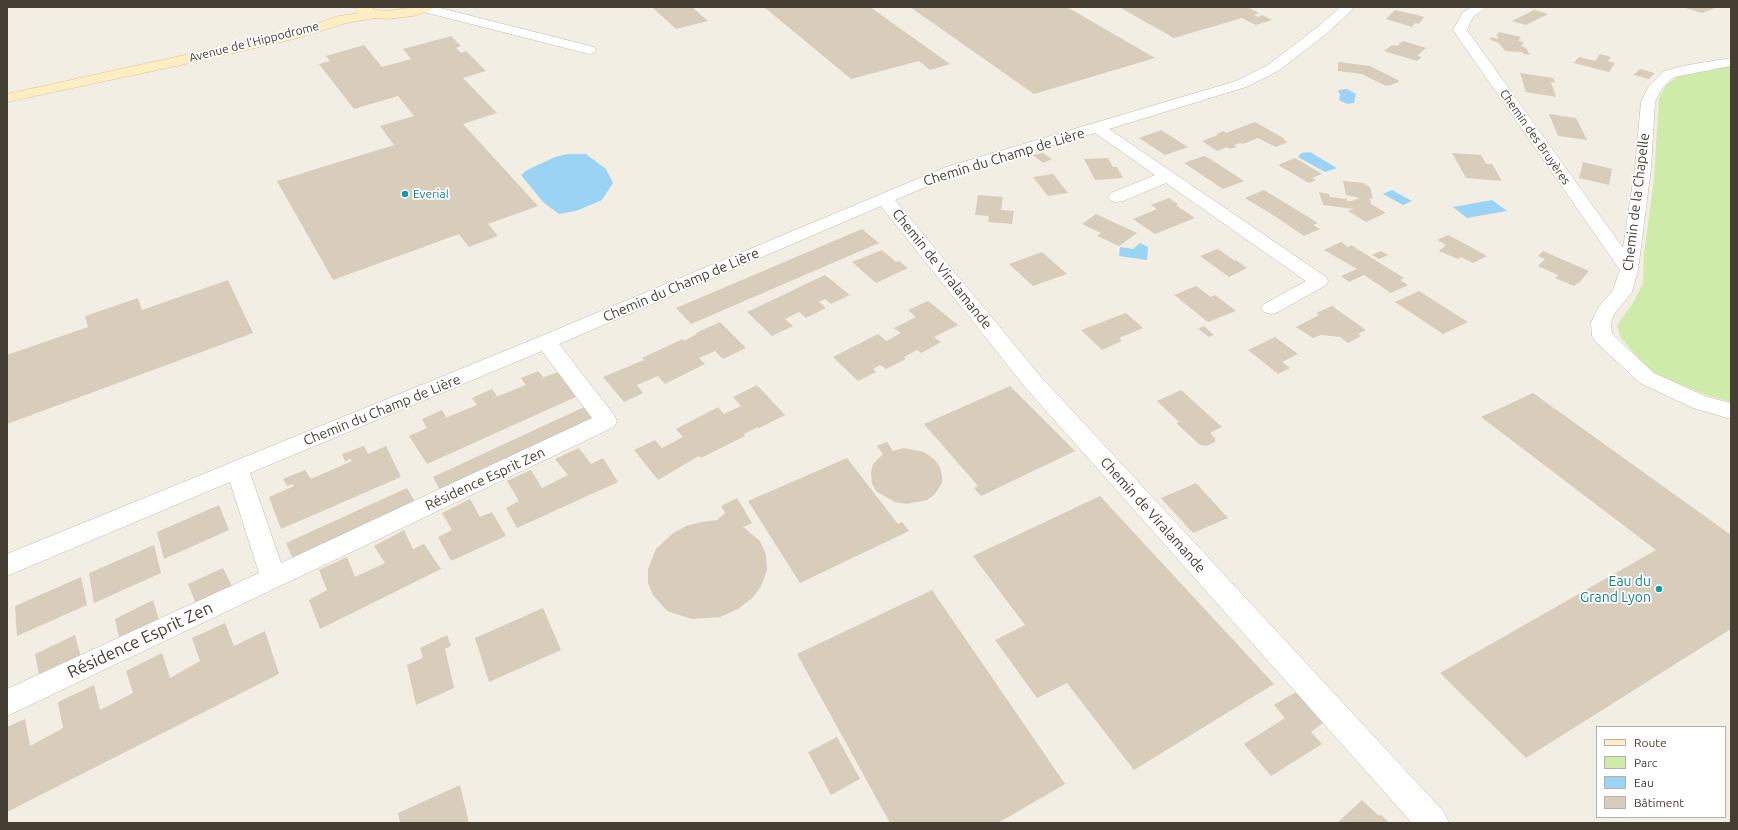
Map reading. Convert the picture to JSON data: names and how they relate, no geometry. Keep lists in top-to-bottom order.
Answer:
{
  "streets": {
    "main road": ["Avenue de l'Hippodrome"],
    "street": [
      "Chemin des Bruyères",
      "Chemin du Champ de Lière",
      "Chemin de la Chapelle",
      "Chemin de Viralamande",
      "Résidence Esprit Zen"
    ]
  },
  "crossings": [
    ["Chemin des Bruyères", "Chemin de la Chapelle"],
    ["Chemin du Champ de Lière", "Chemin de Viralamande"],
    ["Chemin du Champ de Lière", "Résidence Esprit Zen"]
  ],
  "places": ["Everial", "Eau du Grand Lyon"],
  "legend": [
    "Route",
    "Parc",
    "Eau",
    "Bâtiment"
  ]
}
